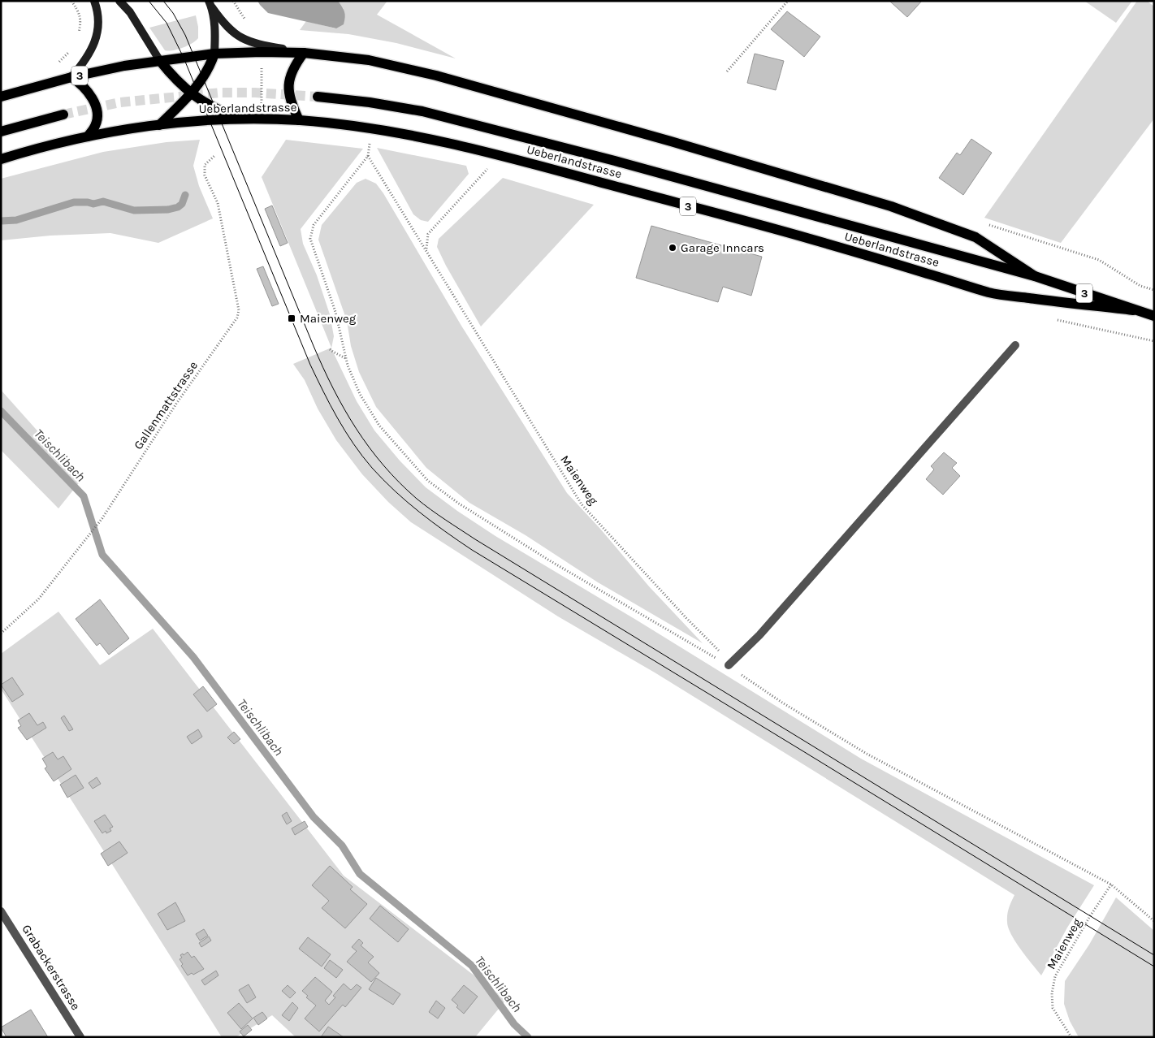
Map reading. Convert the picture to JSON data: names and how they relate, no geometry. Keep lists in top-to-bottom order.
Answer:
{
  "streets": {
    "main road": ["3", "Ueberlandstrasse"],
    "street": ["Grabackerstrasse"],
    "path": ["Gallenmattstrasse", "Maienweg"]
  },
  "water": ["Teischlibach"],
  "places": {
    "other": ["Garage Inncars"],
    "transit": ["Maienweg"]
  }
}
